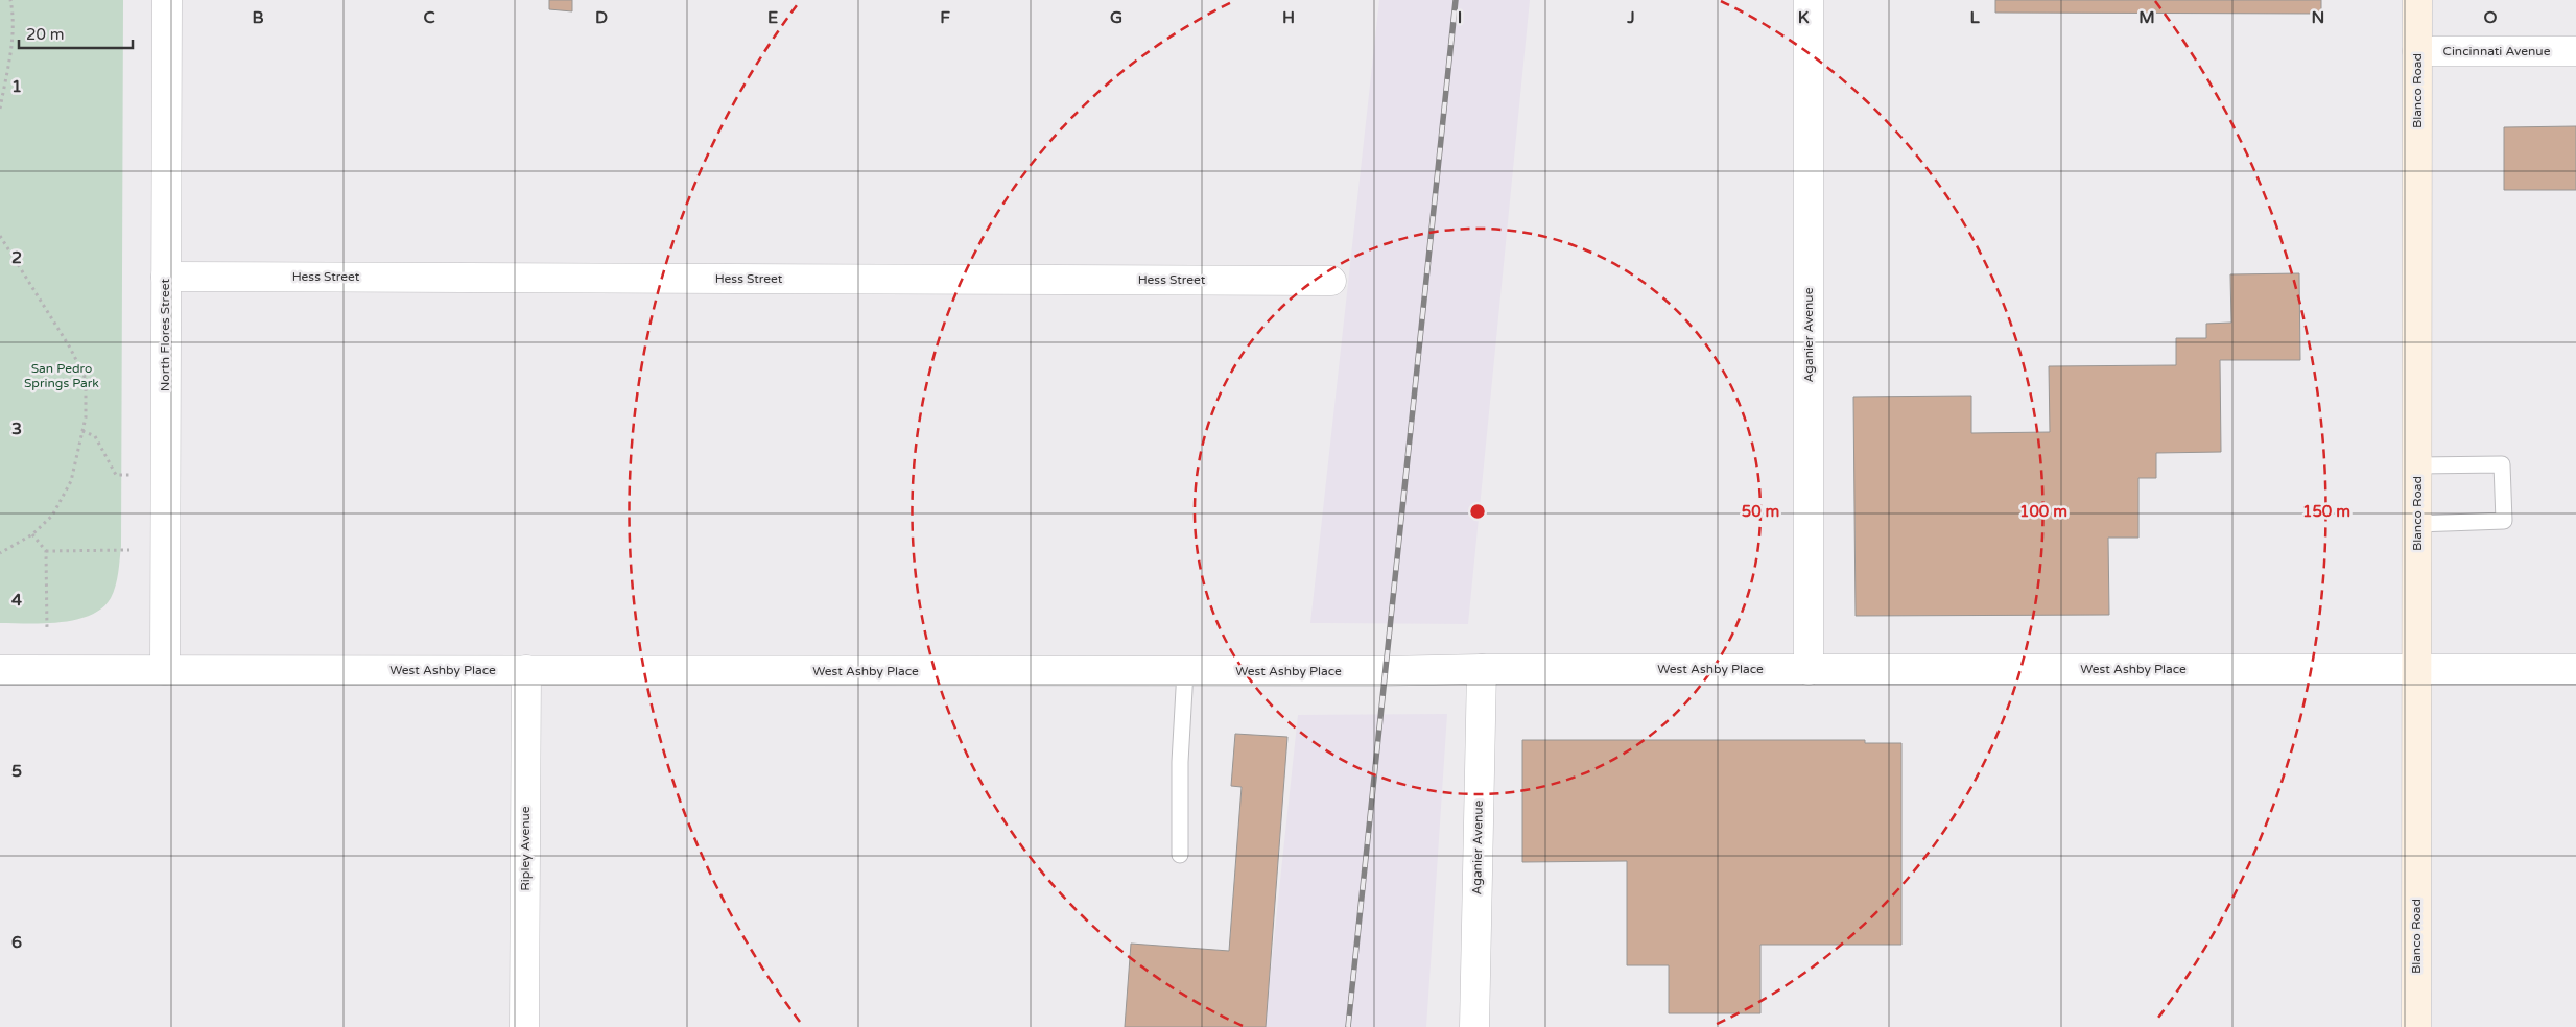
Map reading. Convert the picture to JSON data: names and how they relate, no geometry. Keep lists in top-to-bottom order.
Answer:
{
  "streets": {
    "main road": ["Blanco Road"],
    "street": [
      "Cincinnati Avenue",
      "Hess Street",
      "North Flores Street",
      "Aganier Avenue",
      "West Ashby Place",
      "Ripley Avenue"
    ]
  },
  "crossings": [
    ["Cincinnati Avenue", "Blanco Road"],
    ["Blanco Road", "West Ashby Place"],
    ["Hess Street", "North Flores Street"],
    ["North Flores Street", "West Ashby Place"],
    ["Aganier Avenue", "West Ashby Place"],
    ["West Ashby Place", "Ripley Avenue"]
  ],
  "parks": ["San Pedro Springs Park"],
  "scale_bar": "20 m",
  "grid": {
    "columns": [
      "B",
      "C",
      "D",
      "E",
      "F",
      "G",
      "H",
      "I",
      "J",
      "K",
      "L",
      "M",
      "N",
      "O"
    ],
    "rows": [
      "1",
      "2",
      "3",
      "4",
      "5",
      "6"
    ]
  },
  "rings": ["50 m", "100 m", "150 m"]
}
